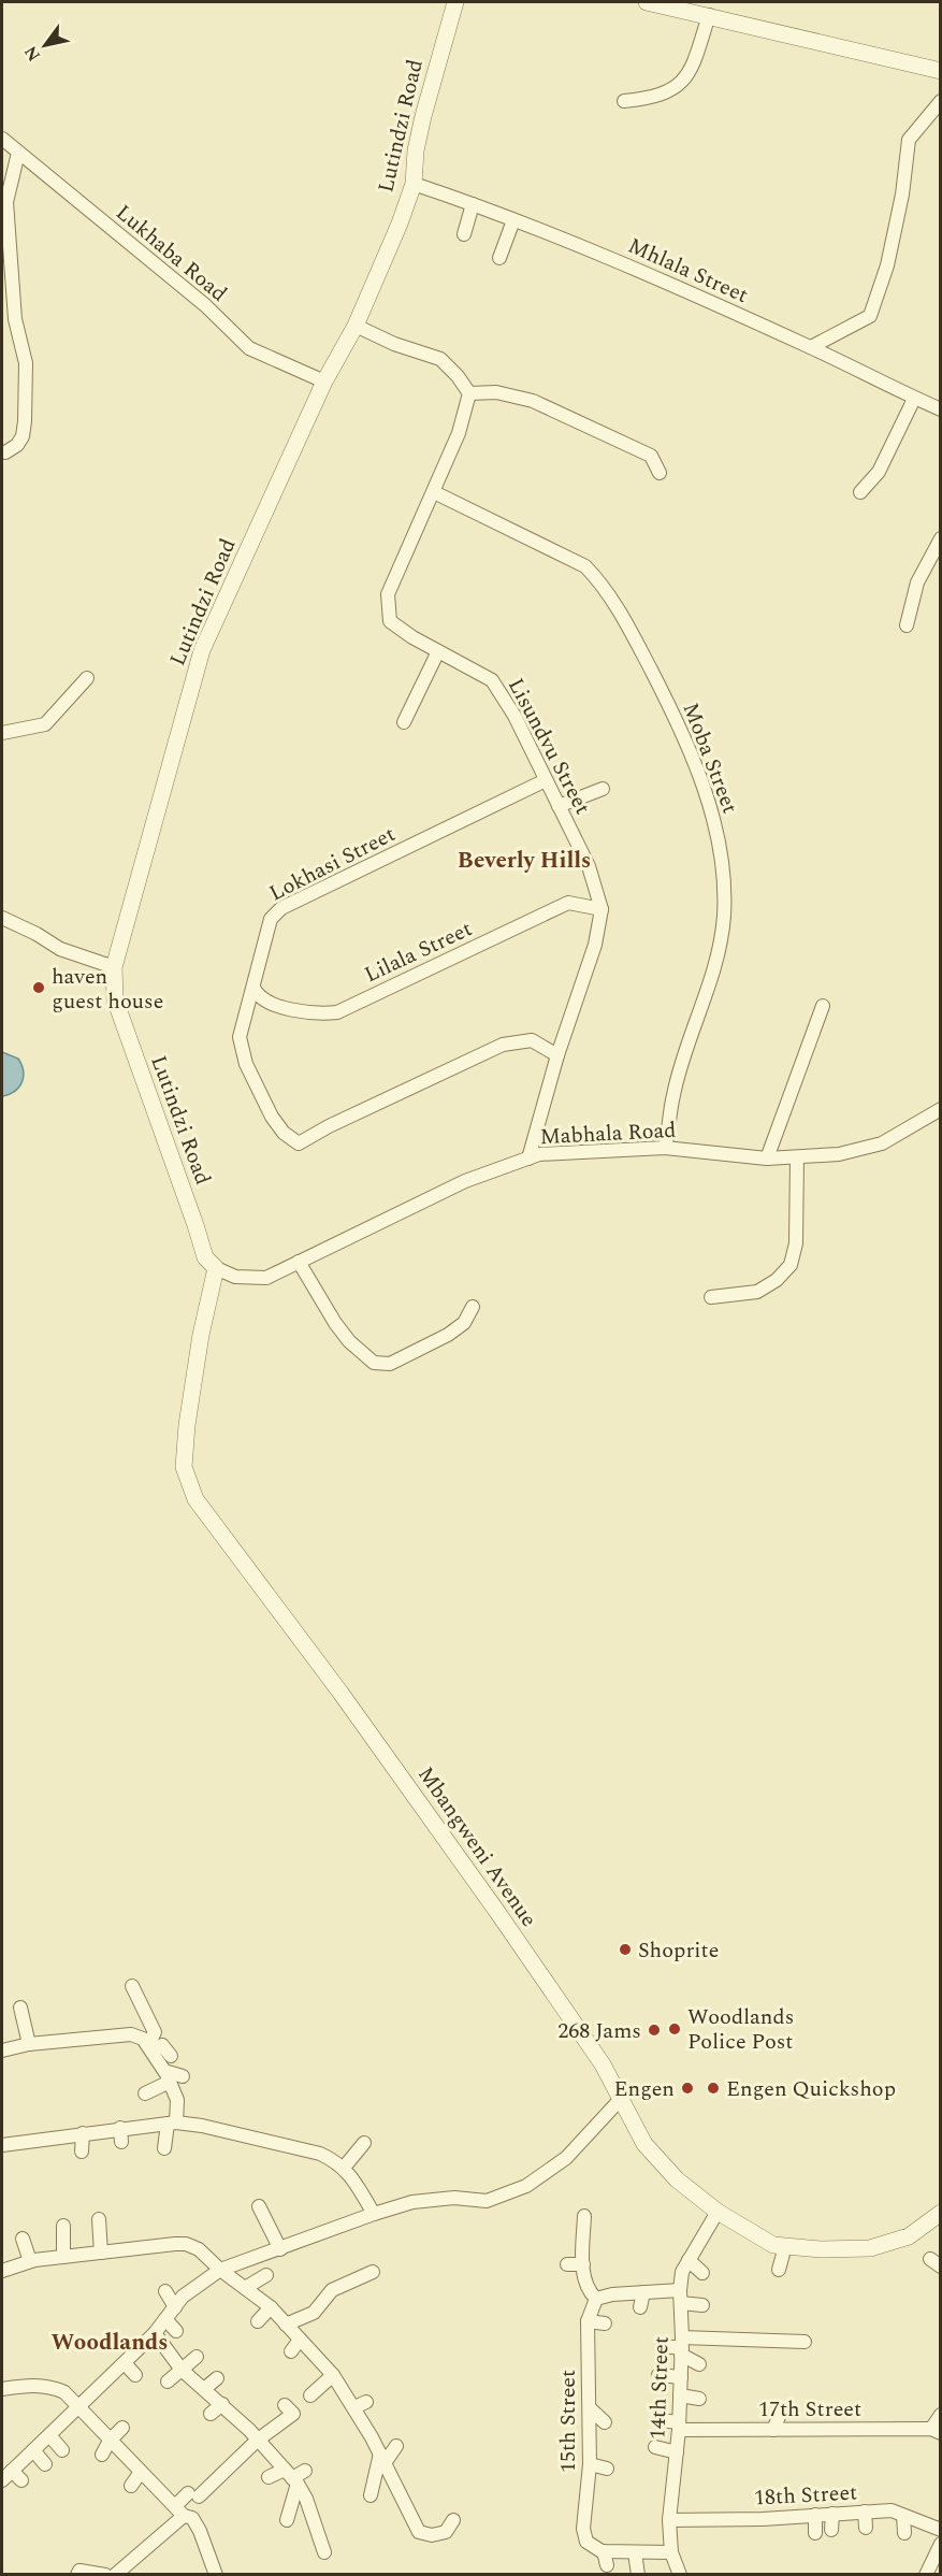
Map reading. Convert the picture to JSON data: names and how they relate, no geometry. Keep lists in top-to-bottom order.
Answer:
{
  "streets": {
    "street": [
      "Lutindzi Road",
      "Lukhaba Road",
      "Mhlala Street",
      "Lisundvu Street",
      "Moba Street",
      "Lokhasi Street",
      "Lilala Street",
      "Mabhala Road",
      "Mbangweni Avenue",
      "14th Street",
      "17th Street",
      "15th Street",
      "18th Street"
    ]
  },
  "crossings": [
    ["Lutindzi Road", "Lukhaba Road"],
    ["Lutindzi Road", "Mhlala Street"],
    ["Lutindzi Road", "Mabhala Road"],
    ["Lutindzi Road", "Mbangweni Avenue"],
    ["Lisundvu Street", "Moba Street"],
    ["Lisundvu Street", "Lokhasi Street"],
    ["Lisundvu Street", "Lilala Street"],
    ["Lisundvu Street", "Mabhala Road"],
    ["Moba Street", "Mabhala Road"],
    ["Lokhasi Street", "Lilala Street"],
    ["Mabhala Road", "Mbangweni Avenue"],
    ["Mbangweni Avenue", "14th Street"],
    ["14th Street", "17th Street"],
    ["14th Street", "15th Street"],
    ["14th Street", "18th Street"]
  ],
  "districts": ["Beverly Hills", "Woodlands"],
  "places": [
    "haven guest house",
    "Shoprite",
    "Woodlands Police Post",
    "268 Jams",
    "Engen",
    "Engen Quickshop"
  ],
  "north": "bottom left"
}
